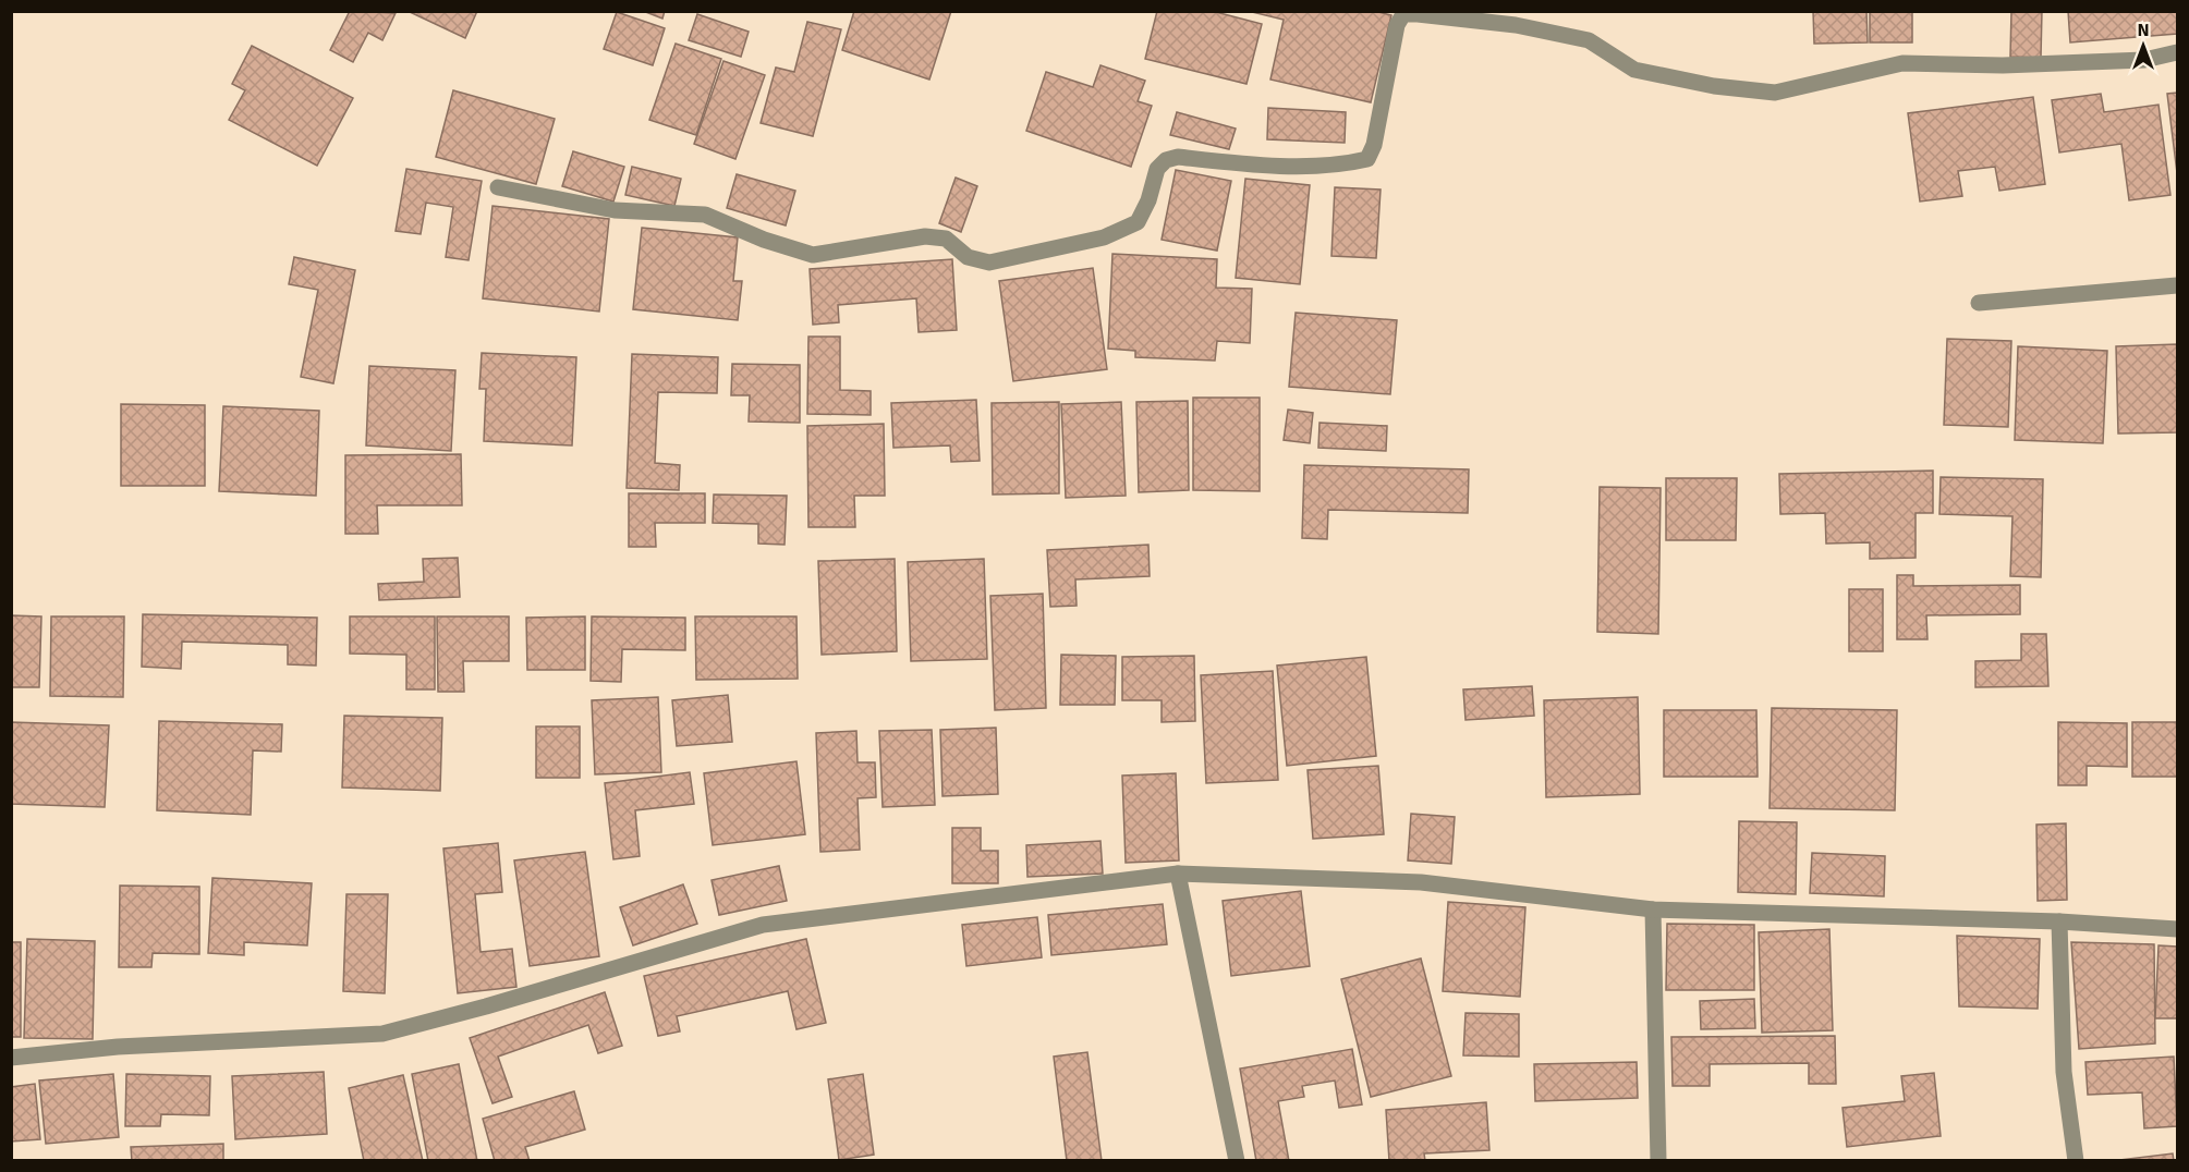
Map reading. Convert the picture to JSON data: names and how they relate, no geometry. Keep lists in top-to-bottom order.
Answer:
{
  "north": "top"
}
